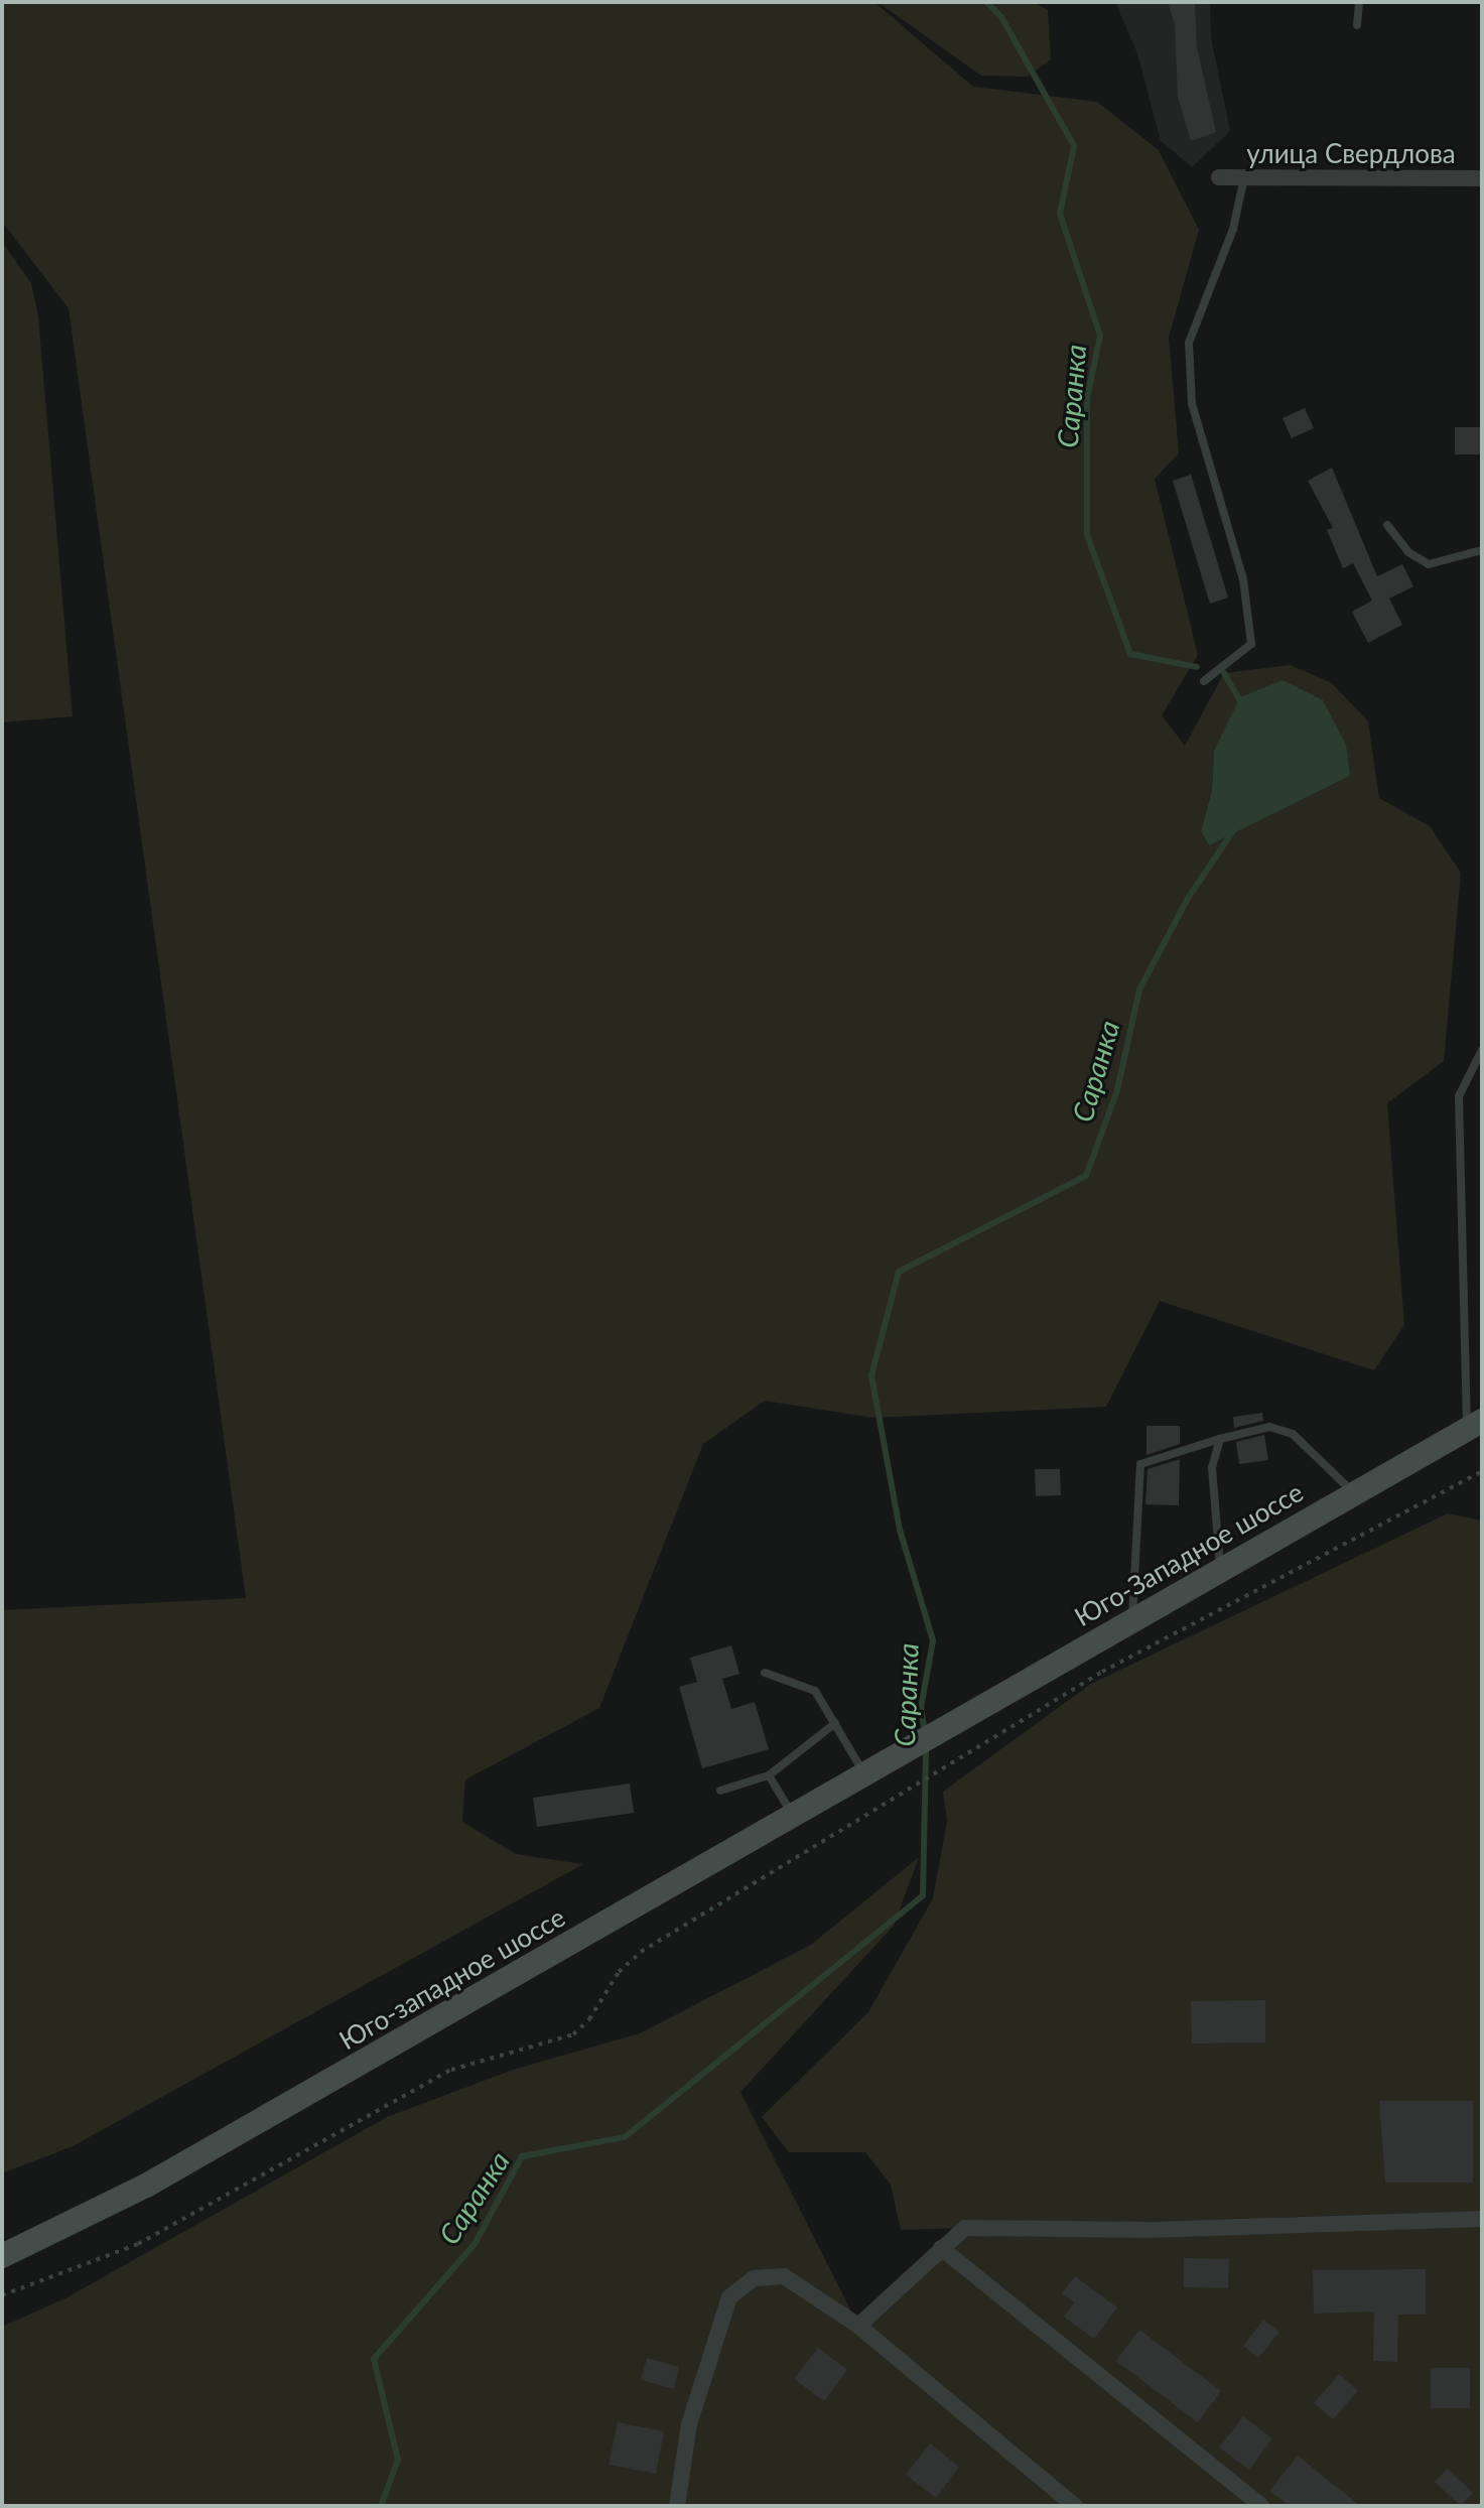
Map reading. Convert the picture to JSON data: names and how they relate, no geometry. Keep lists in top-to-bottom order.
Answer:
{
  "streets": {
    "main road": ["Юго-Западное шоссе", "Юго-западное шоссе"],
    "street": ["улица Свердлова"]
  },
  "crossings": [
    ["Юго-Западное шоссе", "Юго-западное шоссе"]
  ],
  "water": ["Саранка"]
}
